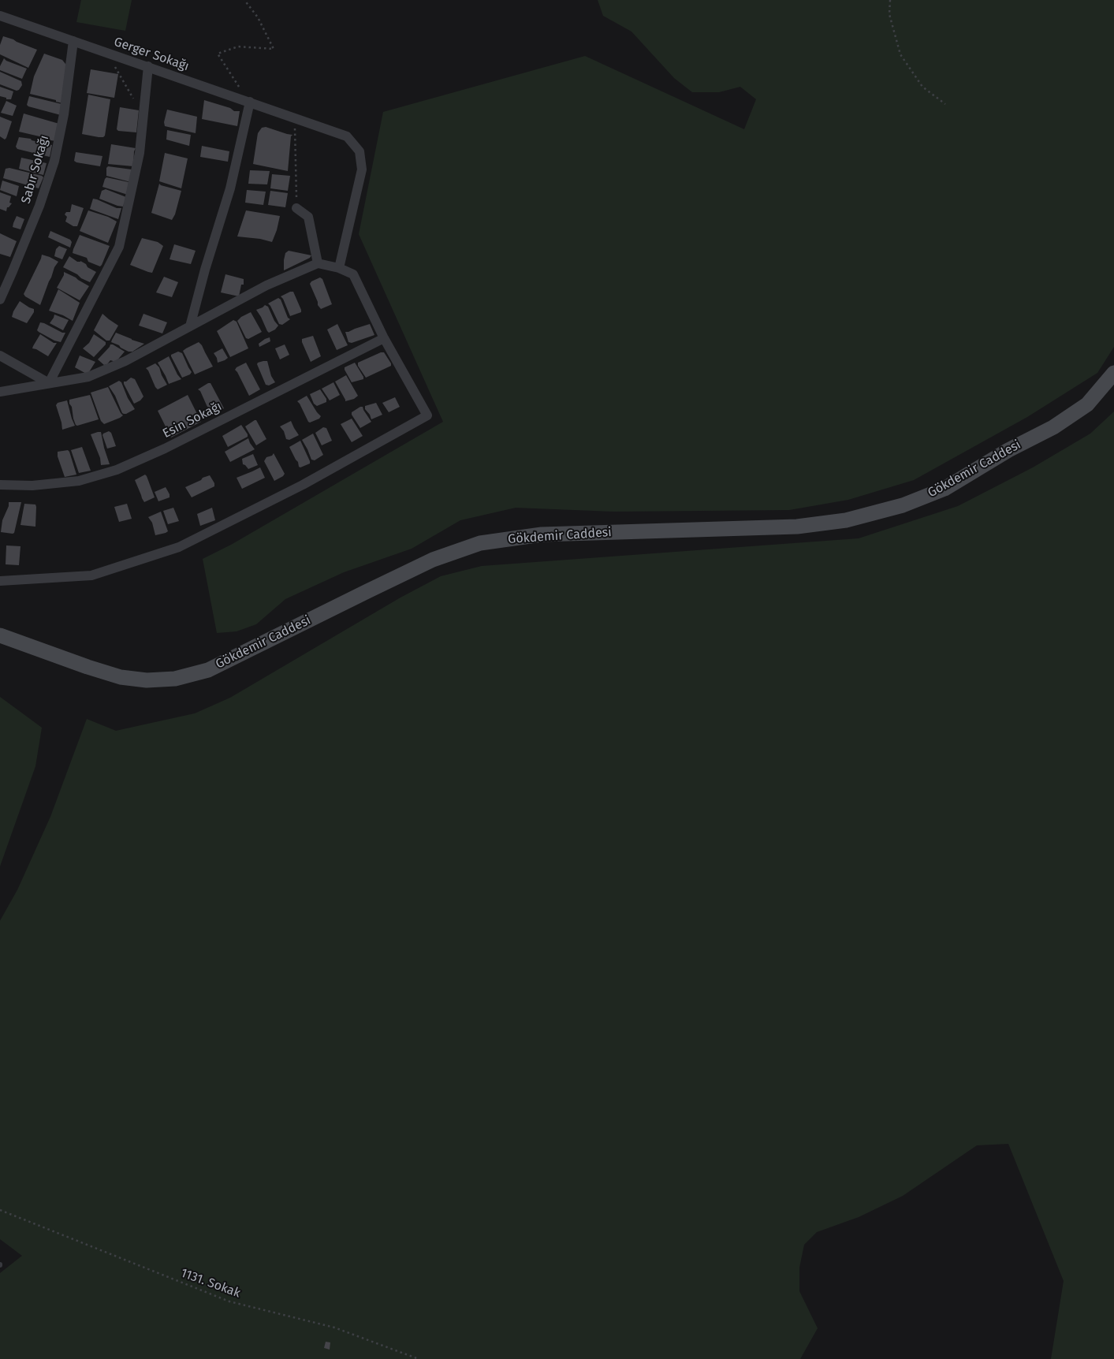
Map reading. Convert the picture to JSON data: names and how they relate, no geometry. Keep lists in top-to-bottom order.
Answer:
{
  "streets": {
    "main road": ["Gökdemir Caddesi"],
    "street": ["Gerger Sokağı", "Sabır Sokağı", "Esin Sokağı"],
    "path": ["1131. Sokak"]
  },
  "crossings": [
    ["Gerger Sokağı", "Sabır Sokağı"]
  ]
}
